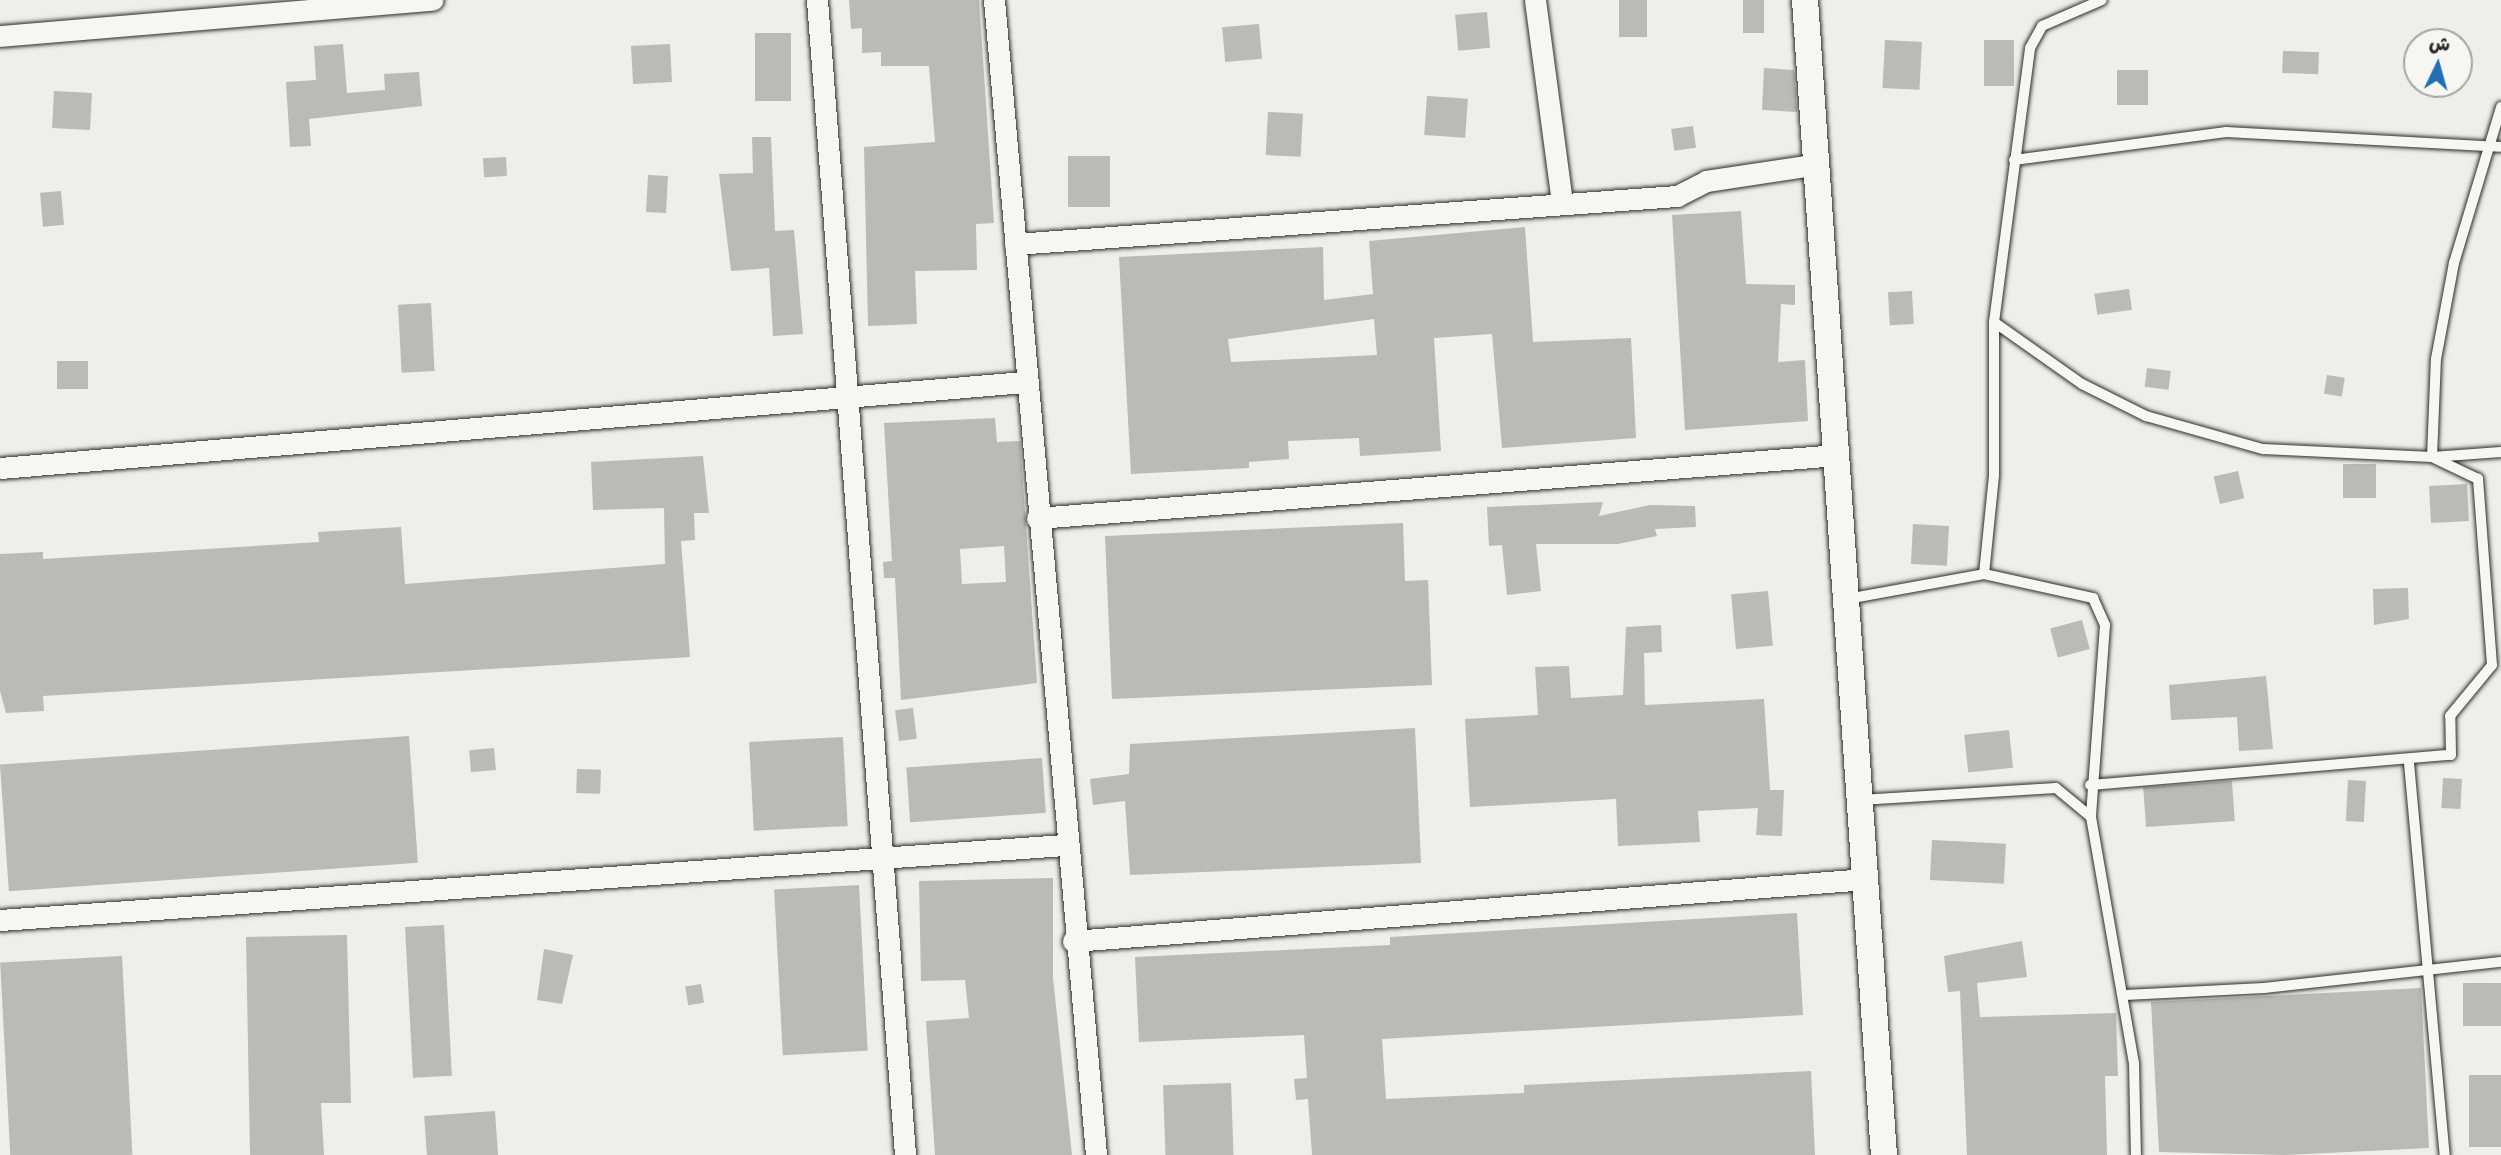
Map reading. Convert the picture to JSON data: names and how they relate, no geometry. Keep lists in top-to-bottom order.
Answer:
{
  "north": "top"
}
